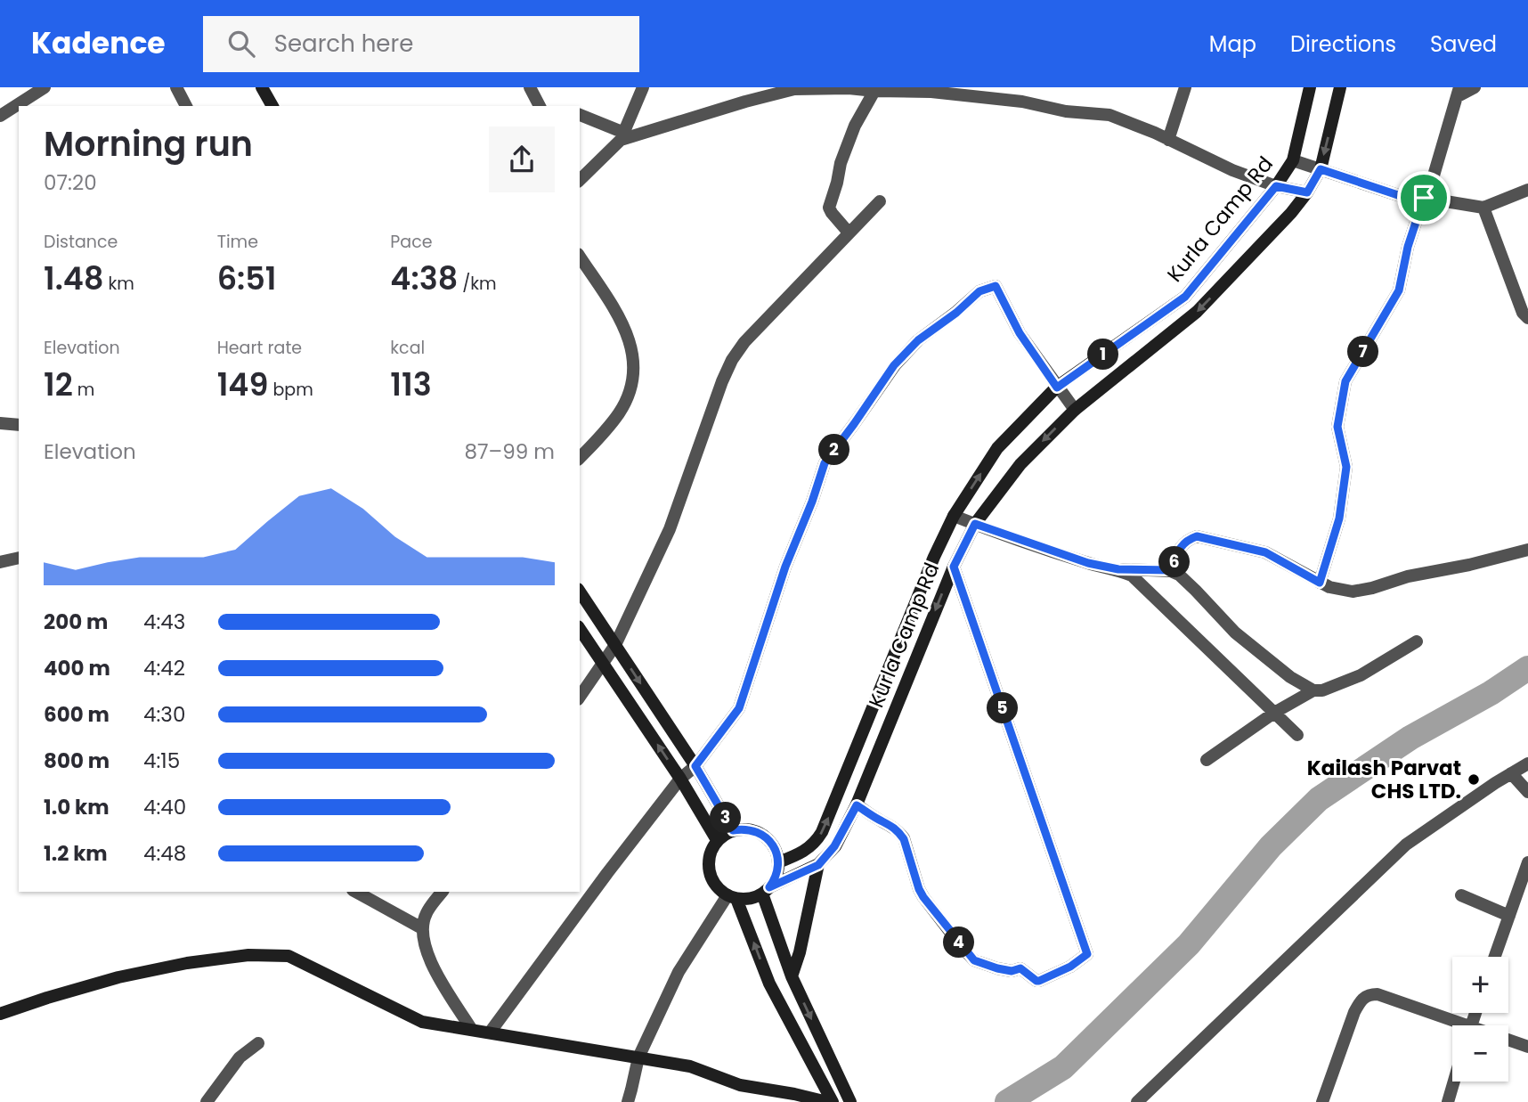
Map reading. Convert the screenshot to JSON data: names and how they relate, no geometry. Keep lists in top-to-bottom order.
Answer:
{
  "streets": {
    "main road": ["Kurla Camp Rd"]
  },
  "places": ["Kailash Parvat CHS LTD."],
  "page": {
    "header": "Kadence",
    "search": "Search here",
    "nav": ["Map", "Directions", "Saved"],
    "heading": ["Morning run", "07:20"],
    "stats": [
      ["Distance", "1.48 km"],
      ["Time", "6:51"],
      ["Pace", "4:38 /km"],
      ["Elevation", "12 m"],
      ["Heart rate", "149 bpm"],
      ["kcal", "113"]
    ],
    "pins": [
      "7",
      "1",
      "2",
      "6",
      "5",
      "3",
      "4"
    ],
    "chart": ["Elevation", "87–99 m"],
    "list": [
      {
        "name": "200 m",
        "note": "4:43"
      },
      {
        "name": "400 m",
        "note": "4:42"
      },
      {
        "name": "600 m",
        "note": "4:30"
      },
      {
        "name": "800 m",
        "note": "4:15"
      },
      {
        "name": "1.0 km",
        "note": "4:40"
      },
      {
        "name": "1.2 km",
        "note": "4:48"
      }
    ],
    "map_buttons": ["+", "−"]
  }
}
